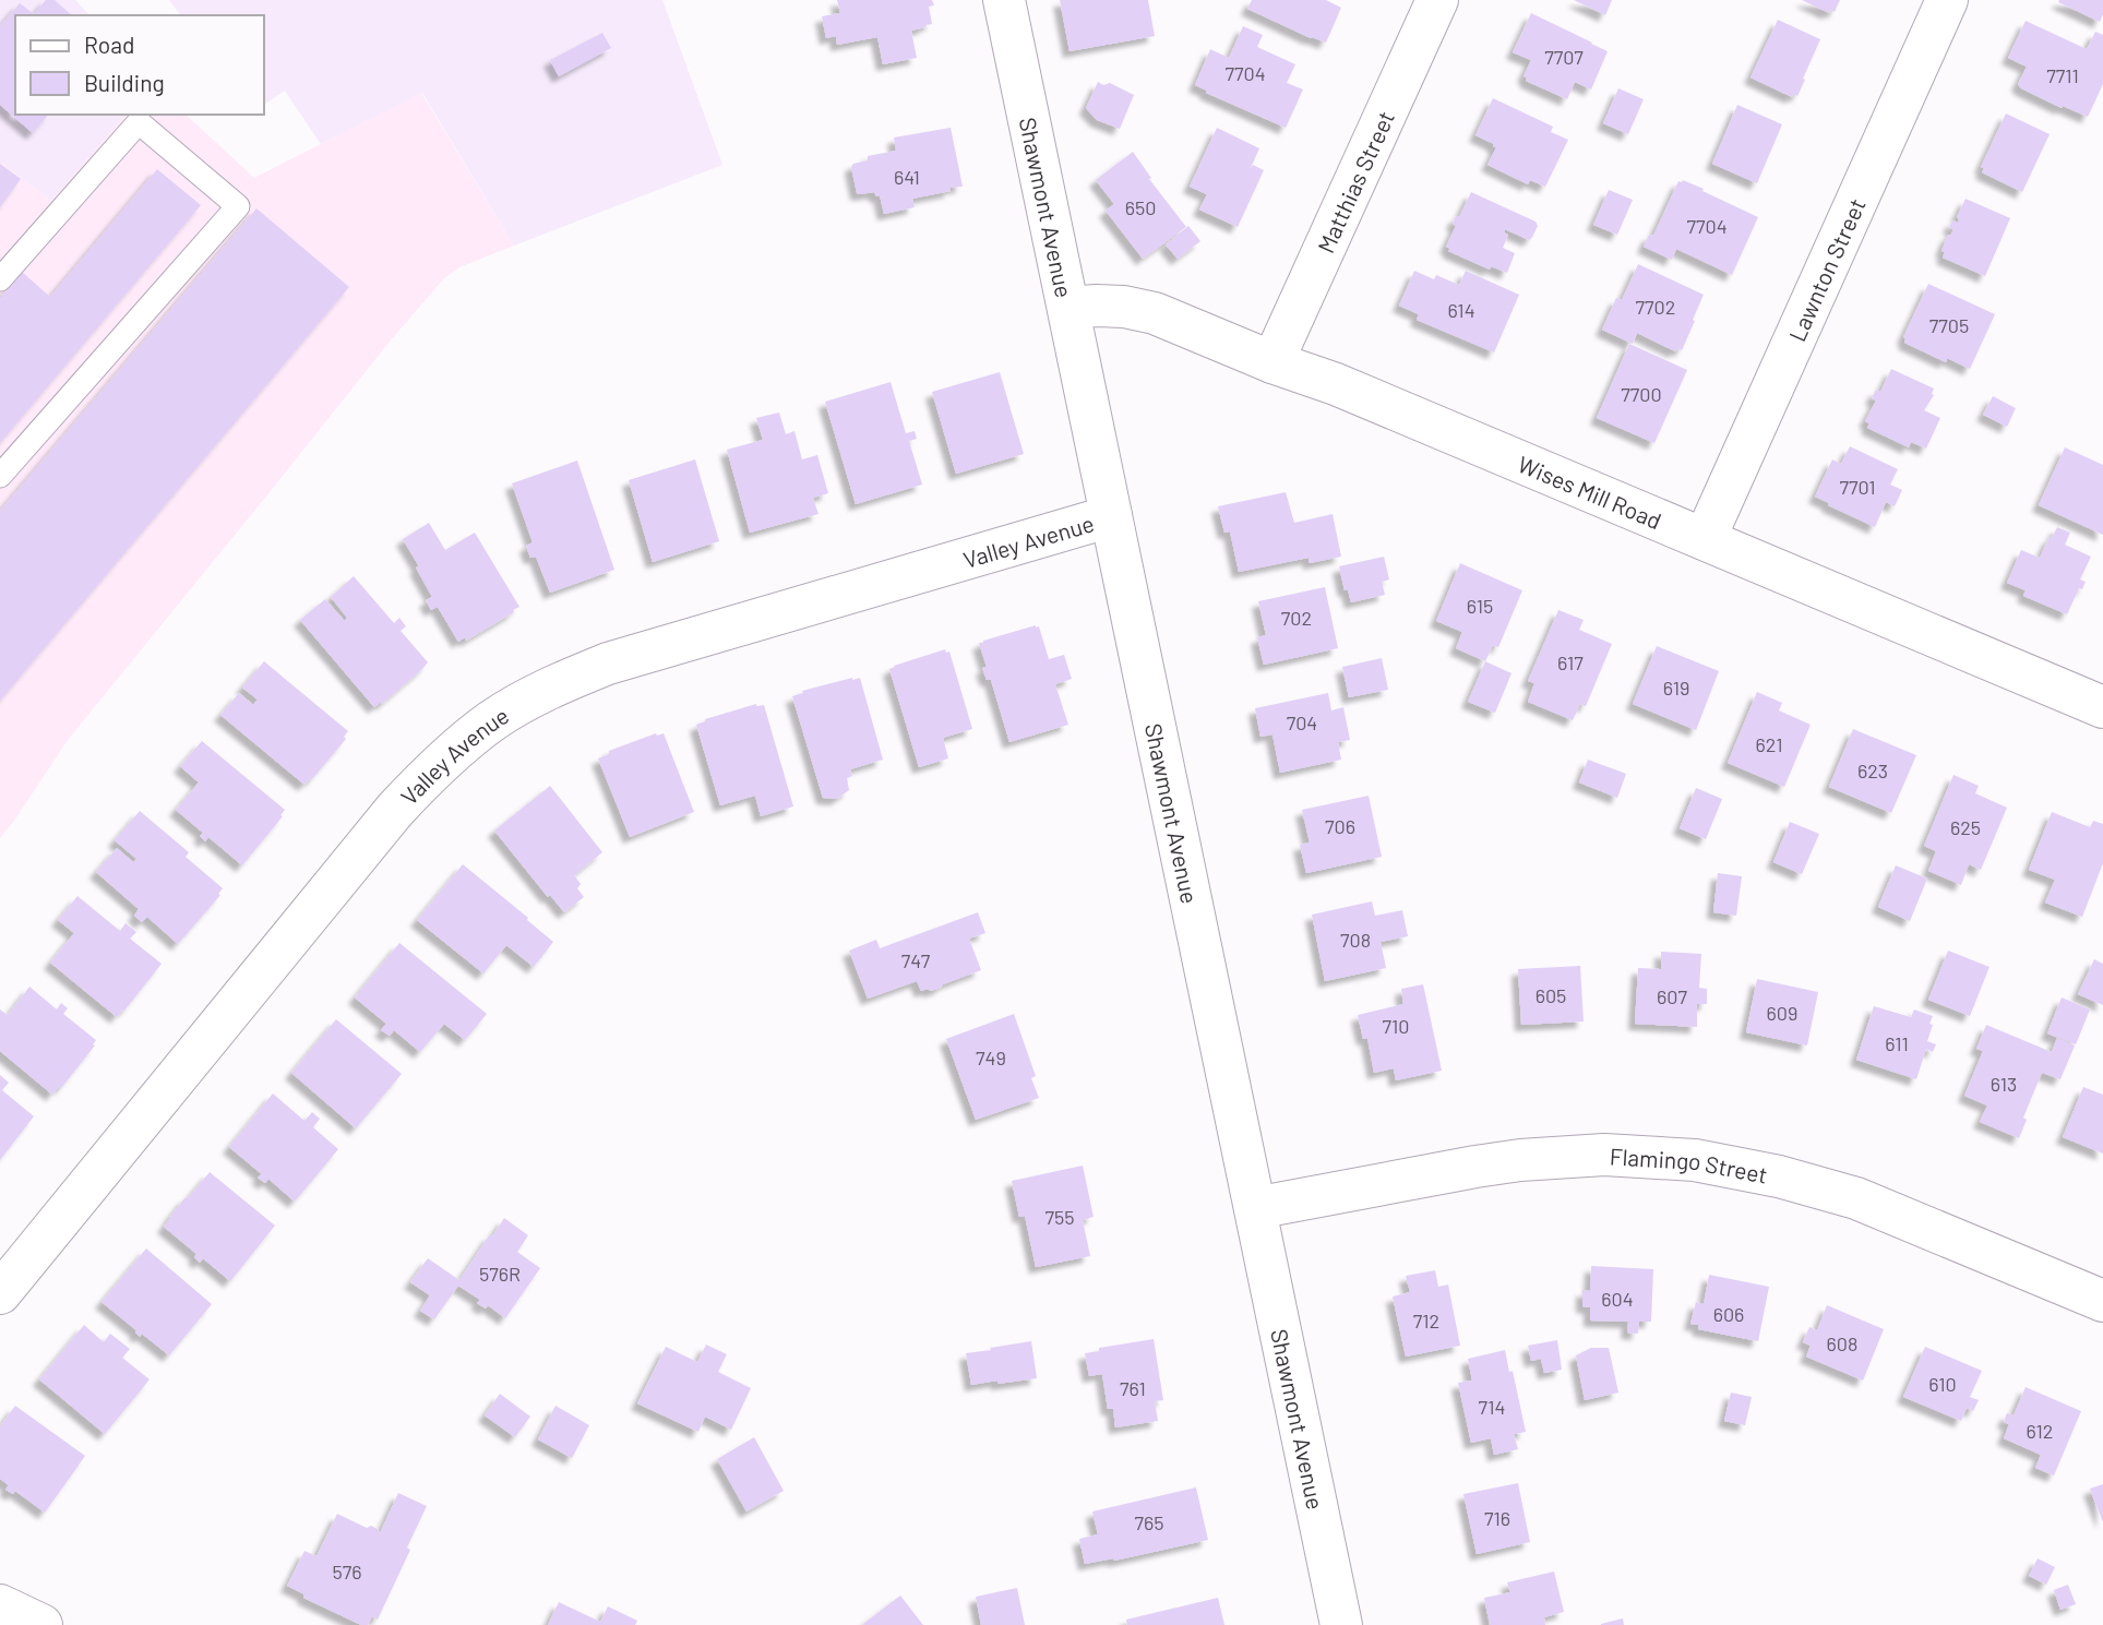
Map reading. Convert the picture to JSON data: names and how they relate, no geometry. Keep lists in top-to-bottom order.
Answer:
{
  "streets": {
    "street": [
      "Matthias Street",
      "Shawmont Avenue",
      "Lawnton Street",
      "Wises Mill Road",
      "Valley Avenue",
      "Flamingo Street"
    ]
  },
  "crossings": [
    ["Matthias Street", "Wises Mill Road"],
    ["Shawmont Avenue", "Wises Mill Road"],
    ["Shawmont Avenue", "Valley Avenue"],
    ["Shawmont Avenue", "Flamingo Street"],
    ["Lawnton Street", "Wises Mill Road"]
  ],
  "house_numbers": [
    "7707",
    "7704",
    "7711",
    "641",
    "650",
    "7704",
    "7702",
    "614",
    "7705",
    "7700",
    "7701",
    "615",
    "702",
    "617",
    "619",
    "704",
    "621",
    "623",
    "706",
    "625",
    "708",
    "747",
    "605",
    "607",
    "609",
    "710",
    "611",
    "749",
    "613",
    "755",
    "576R",
    "604",
    "606",
    "712",
    "608",
    "610",
    "761",
    "714",
    "612",
    "716",
    "765",
    "576"
  ],
  "legend": ["Road", "Building"]
}
